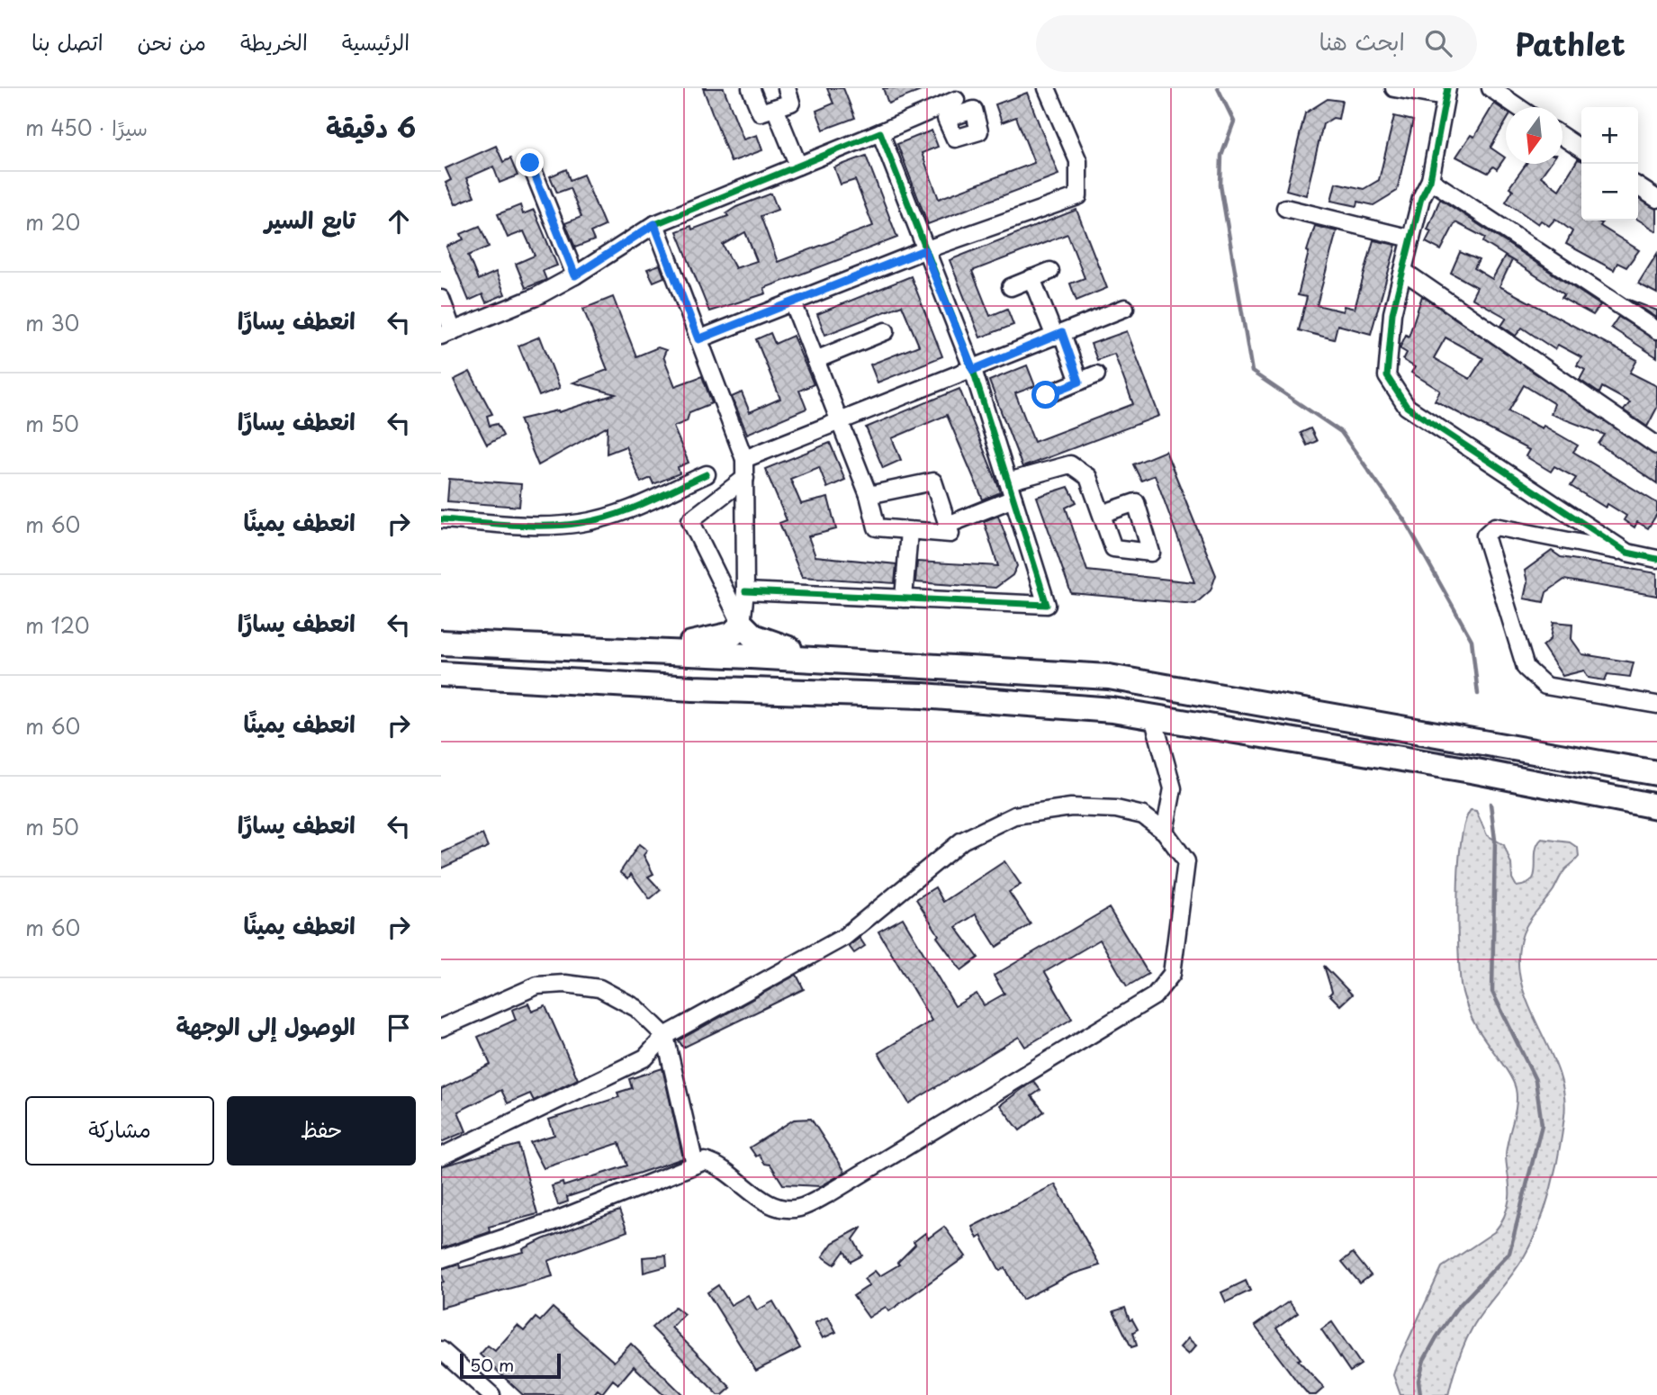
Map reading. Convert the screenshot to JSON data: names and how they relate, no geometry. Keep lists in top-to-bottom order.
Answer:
{
  "scale_bar": "50 m",
  "north": "bottom",
  "page": {
    "header": "Pathlet",
    "search": "ابحث هنا",
    "nav": [
      "الرئيسية",
      "الخريطة",
      "من نحن",
      "اتصل بنا"
    ],
    "heading": ["6 دقيقة", "سيرًا · 450 m"],
    "map_buttons": ["+", "−"],
    "list": [
      ["تابع السير", "20 m"],
      ["انعطف يسارًا", "30 m"],
      ["انعطف يسارًا", "50 m"],
      ["انعطف يمينًا", "60 m"],
      ["انعطف يسارًا", "120 m"],
      ["انعطف يمينًا", "60 m"],
      ["انعطف يسارًا", "50 m"],
      ["انعطف يمينًا", "60 m"],
      "الوصول إلى الوجهة"
    ],
    "buttons": ["حفظ", "مشاركة"],
    "scale": "50 m"
  }
}
